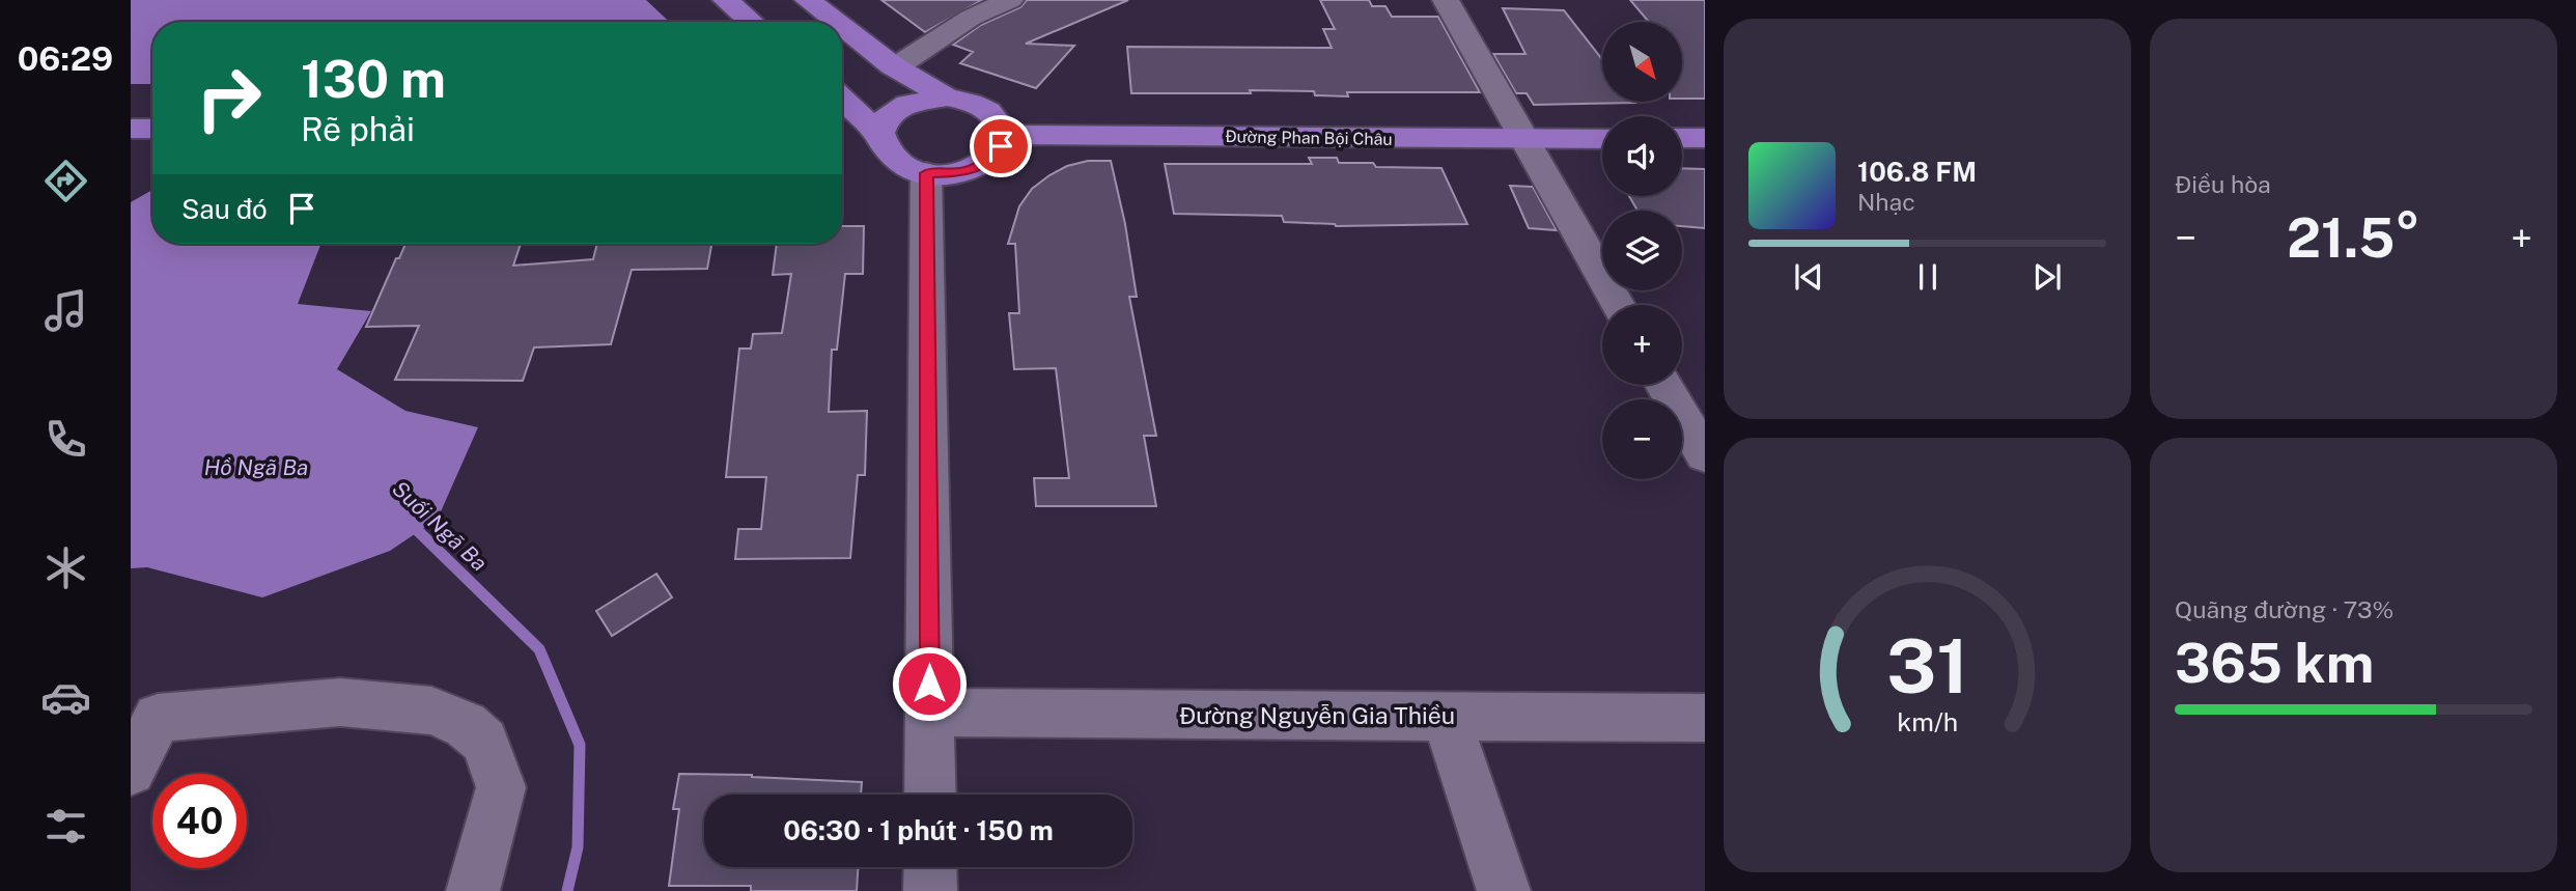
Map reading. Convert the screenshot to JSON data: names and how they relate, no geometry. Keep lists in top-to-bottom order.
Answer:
{
  "streets": {
    "main road": ["Đường Phan Bội Châu"],
    "street": ["Đường Nguyễn Gia Thiều"]
  },
  "water": ["Hồ Ngã Ba", "Suối Ngã Ba"],
  "north": "bottom right",
  "page": {
    "tabs": "06:29",
    "tile": [
      "Điều hòa",
      ["Quãng đường · 73%", "365 km"]
    ],
    "map_buttons": ["+", "−"],
    "turn": ["130 m", "Rẽ phải"],
    "song": ["106.8 FM", "Nhạc"],
    "then": "Sau đó",
    "heat": ["−", "21.5°", "+"],
    "limit": "40",
    "trip": "06:30 · 1 phút · 150 m",
    "gauge": ["31", "km/h"]
  }
}
